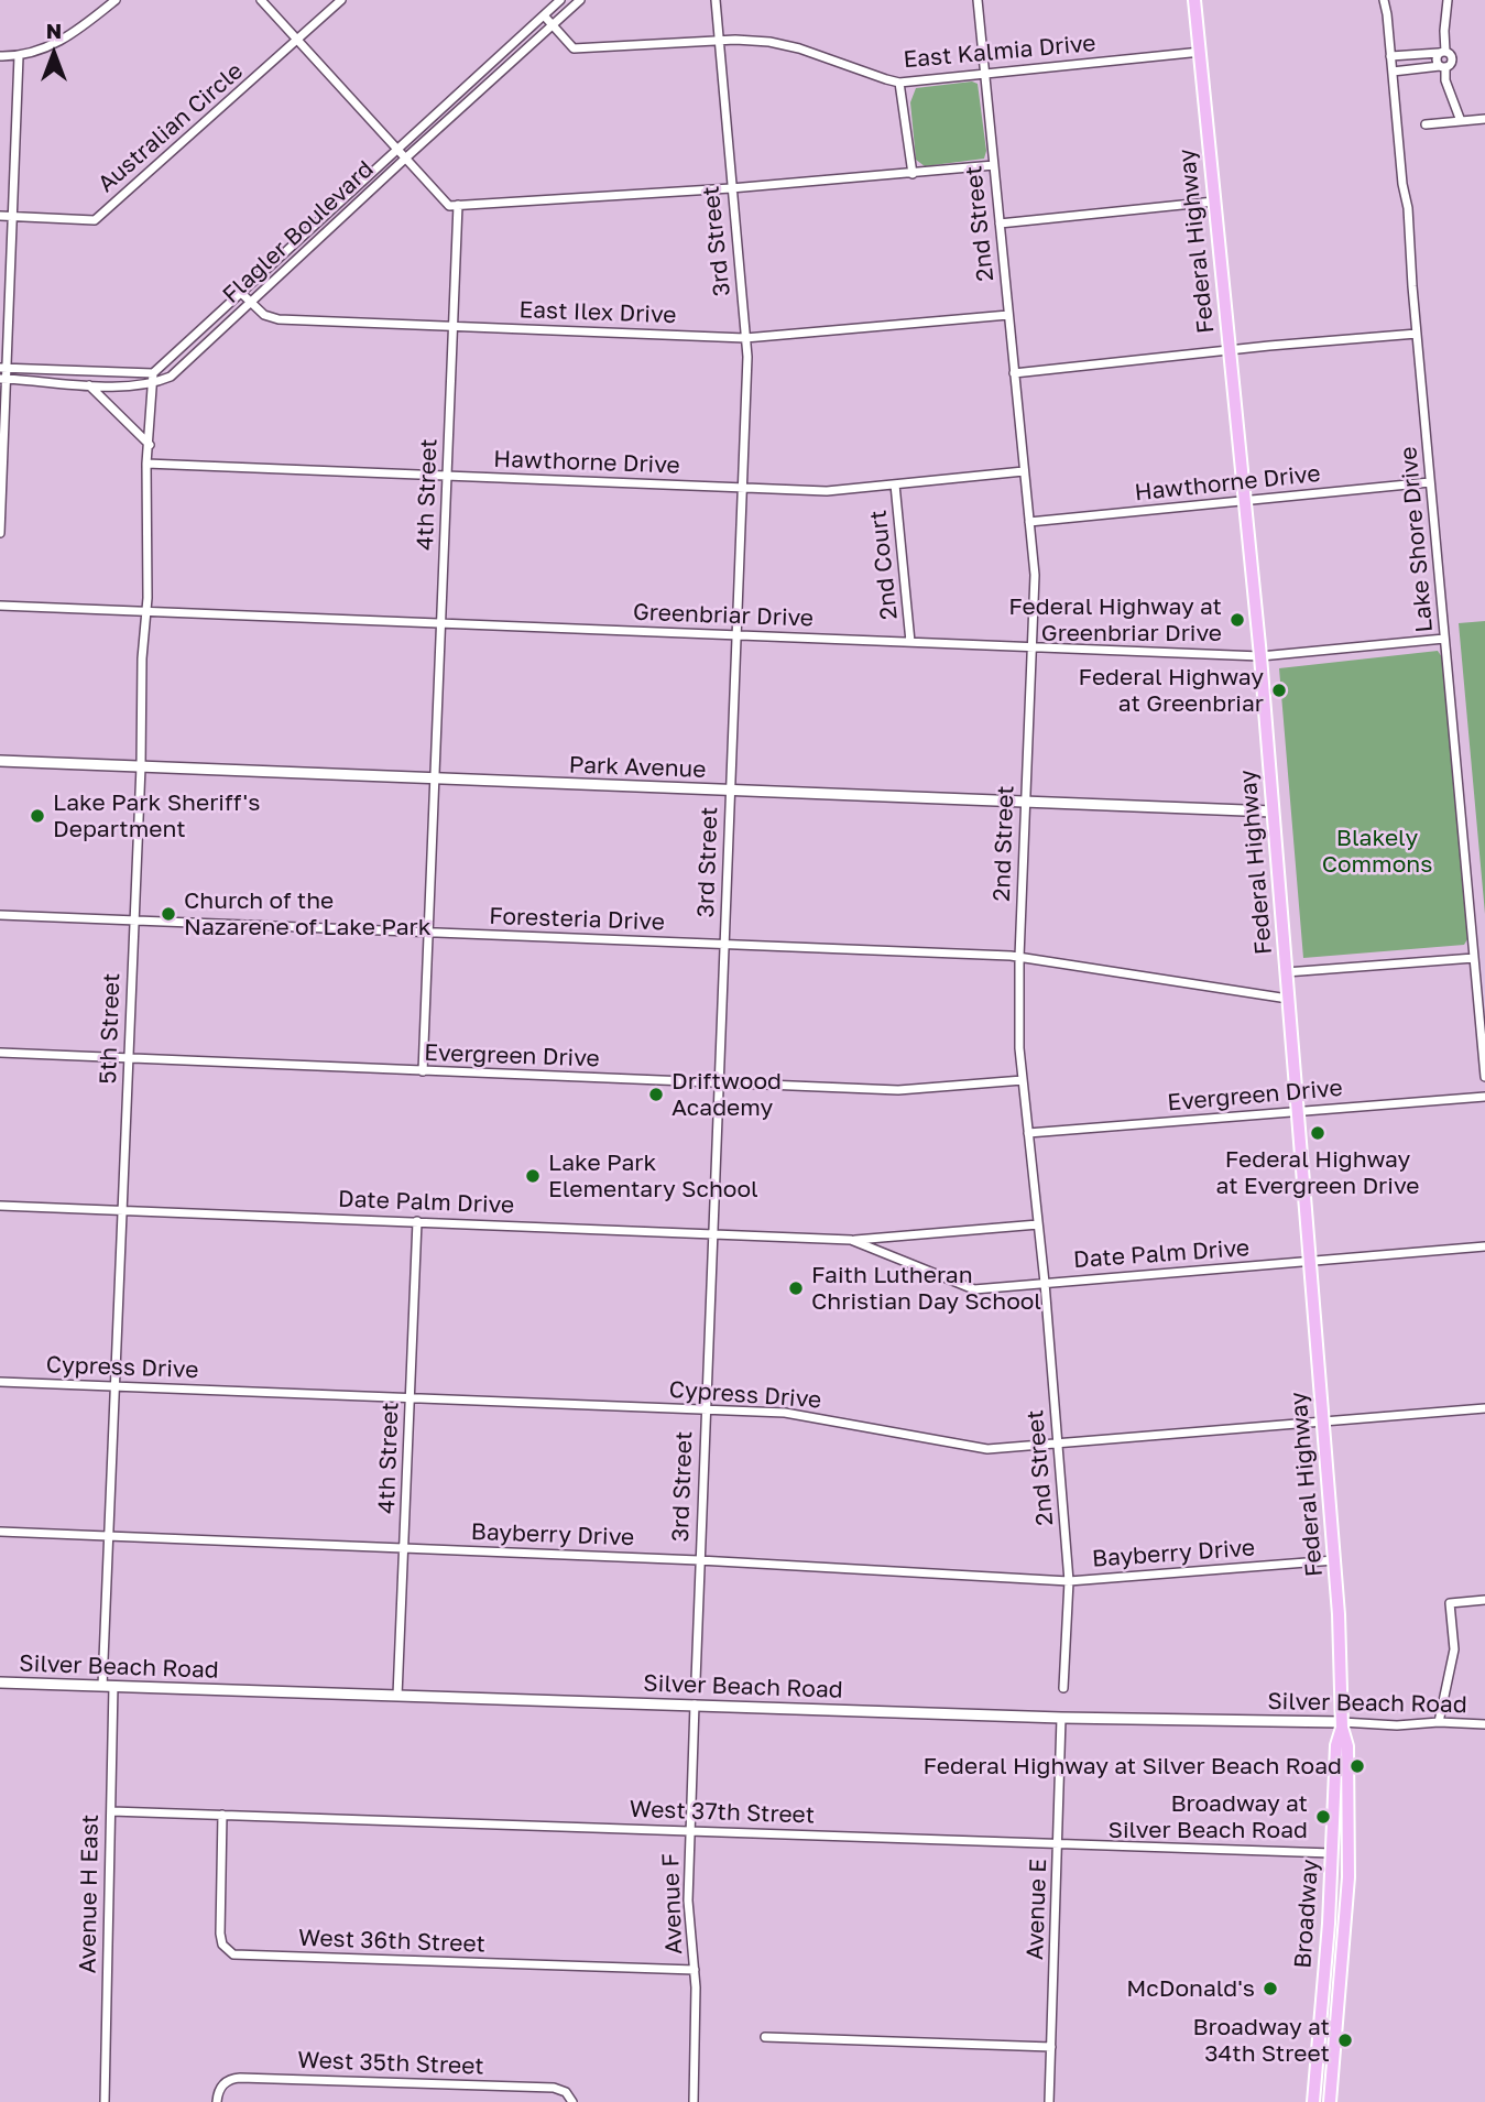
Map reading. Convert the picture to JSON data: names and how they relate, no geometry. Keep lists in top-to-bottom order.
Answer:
{
  "streets": {
    "main road": ["Federal Highway", "Broadway"],
    "street": [
      "East Kalmia Drive",
      "Australian Circle",
      "2nd Street",
      "Flagler Boulevard",
      "3rd Street",
      "East Ilex Drive",
      "Hawthorne Drive",
      "4th Street",
      "Lake Shore Drive",
      "2nd Court",
      "Greenbriar Drive",
      "Park Avenue",
      "Foresteria Drive",
      "5th Street",
      "Evergreen Drive",
      "Date Palm Drive",
      "Cypress Drive",
      "Bayberry Drive",
      "Silver Beach Road",
      "West 37th Street",
      "Avenue H East",
      "Avenue F",
      "Avenue E",
      "West 36th Street",
      "West 35th Street"
    ]
  },
  "crossings": [
    ["East Kalmia Drive", "2nd Street"],
    ["East Kalmia Drive", "Flagler Boulevard"],
    ["East Kalmia Drive", "3rd Street"],
    ["East Kalmia Drive", "Federal Highway"],
    ["2nd Street", "East Ilex Drive"],
    ["2nd Street", "Hawthorne Drive"],
    ["2nd Street", "Greenbriar Drive"],
    ["2nd Street", "Park Avenue"],
    ["2nd Street", "Foresteria Drive"],
    ["2nd Street", "Evergreen Drive"],
    ["2nd Street", "Date Palm Drive"],
    ["2nd Street", "Cypress Drive"],
    ["2nd Street", "Bayberry Drive"],
    ["Flagler Boulevard", "East Ilex Drive"],
    ["Flagler Boulevard", "5th Street"],
    ["3rd Street", "East Ilex Drive"],
    ["3rd Street", "Hawthorne Drive"],
    ["3rd Street", "Greenbriar Drive"],
    ["3rd Street", "Park Avenue"],
    ["3rd Street", "Foresteria Drive"],
    ["3rd Street", "Evergreen Drive"],
    ["3rd Street", "Date Palm Drive"],
    ["3rd Street", "Cypress Drive"],
    ["3rd Street", "Bayberry Drive"],
    ["Federal Highway", "Hawthorne Drive"],
    ["Federal Highway", "Greenbriar Drive"],
    ["Federal Highway", "Park Avenue"],
    ["Federal Highway", "Foresteria Drive"],
    ["Federal Highway", "Evergreen Drive"],
    ["Federal Highway", "Date Palm Drive"],
    ["Federal Highway", "Cypress Drive"],
    ["Federal Highway", "Bayberry Drive"],
    ["Federal Highway", "Silver Beach Road"],
    ["Federal Highway", "Broadway"],
    ["East Ilex Drive", "4th Street"],
    ["Hawthorne Drive", "4th Street"],
    ["Hawthorne Drive", "Lake Shore Drive"],
    ["Hawthorne Drive", "2nd Court"],
    ["Hawthorne Drive", "5th Street"],
    ["4th Street", "Greenbriar Drive"],
    ["4th Street", "Park Avenue"],
    ["4th Street", "Foresteria Drive"],
    ["4th Street", "Evergreen Drive"],
    ["4th Street", "Date Palm Drive"],
    ["4th Street", "Cypress Drive"],
    ["4th Street", "Bayberry Drive"],
    ["4th Street", "Silver Beach Road"],
    ["Lake Shore Drive", "Greenbriar Drive"],
    ["2nd Court", "Greenbriar Drive"],
    ["Greenbriar Drive", "5th Street"],
    ["Park Avenue", "5th Street"],
    ["Foresteria Drive", "5th Street"],
    ["5th Street", "Evergreen Drive"],
    ["5th Street", "Date Palm Drive"],
    ["5th Street", "Cypress Drive"],
    ["5th Street", "Bayberry Drive"],
    ["5th Street", "Silver Beach Road"],
    ["5th Street", "Avenue H East"],
    ["Silver Beach Road", "Avenue H East"],
    ["Silver Beach Road", "Avenue F"],
    ["Silver Beach Road", "Avenue E"],
    ["Silver Beach Road", "Broadway"],
    ["West 37th Street", "Avenue H East"],
    ["West 37th Street", "Avenue F"],
    ["West 37th Street", "Avenue E"],
    ["West 37th Street", "Broadway"],
    ["West 37th Street", "West 36th Street"],
    ["Avenue F", "West 36th Street"]
  ],
  "parks": ["Blakely Commons"],
  "places": [
    "Federal Highway at Greenbriar Drive",
    "Federal Highway at Greenbriar",
    "Lake Park Sheriff's Department",
    "Church of the Nazarene of Lake Park",
    "Driftwood Academy",
    "Federal Highway at Evergreen Drive",
    "Lake Park Elementary School",
    "Faith Lutheran Christian Day School",
    "Federal Highway at Silver Beach Road",
    "Broadway at Silver Beach Road",
    "McDonald's",
    "Broadway at 34th Street"
  ],
  "north": "top"
}
